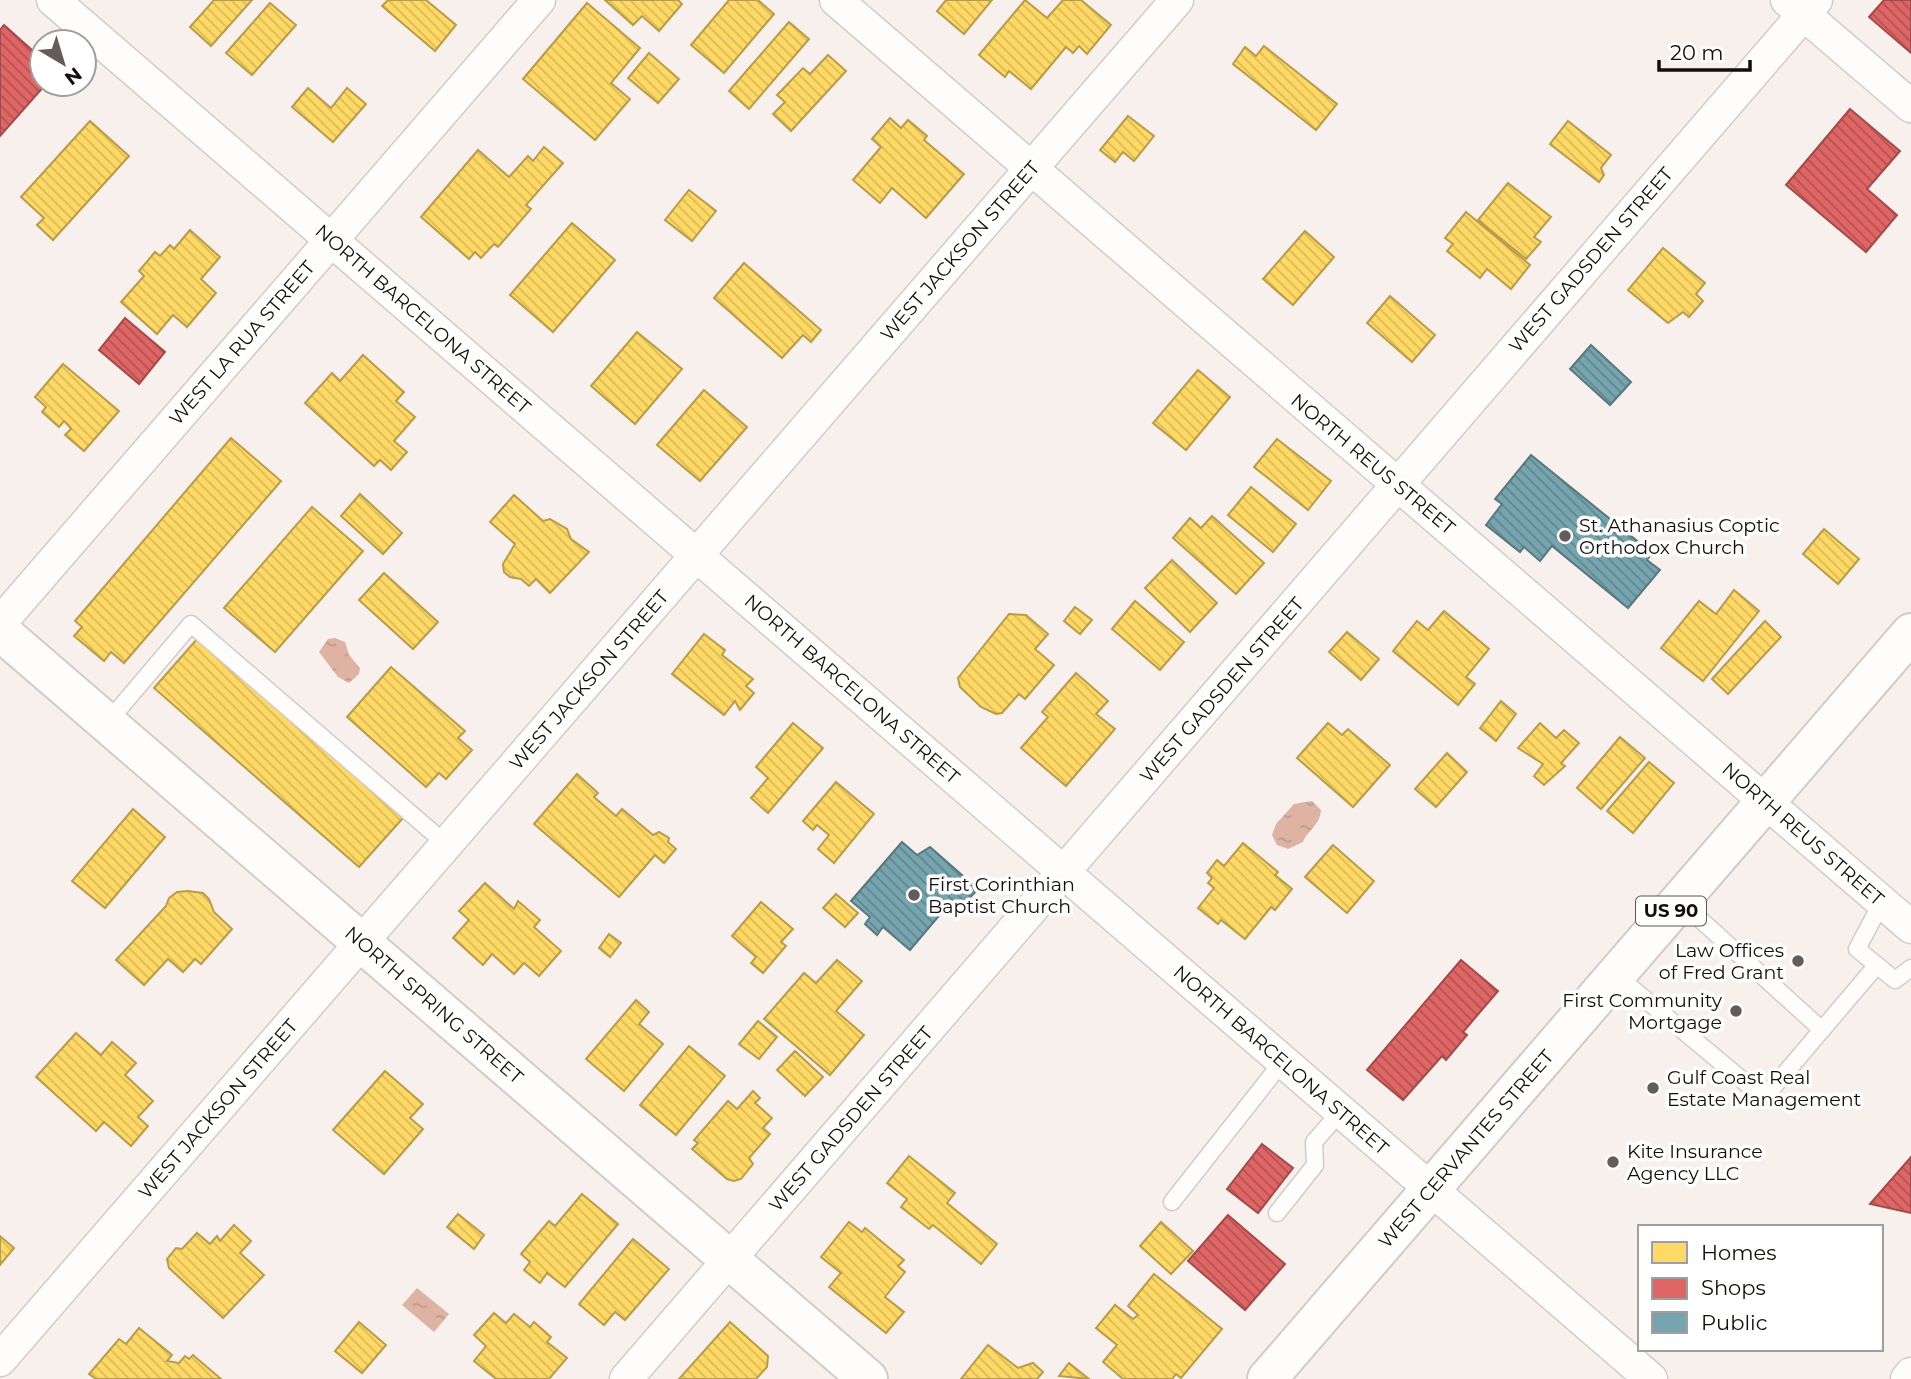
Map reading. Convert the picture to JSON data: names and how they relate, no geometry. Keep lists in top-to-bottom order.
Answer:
{
  "streets": {
    "street": [
      "WEST JACKSON STREET",
      "WEST GADSDEN STREET",
      "NORTH BARCELONA STREET",
      "WEST LA RUA STREET",
      "NORTH REUS STREET",
      "US 90",
      "NORTH SPRING STREET",
      "WEST CERVANTES STREET"
    ]
  },
  "crossings": [
    ["WEST JACKSON STREET", "NORTH BARCELONA STREET"],
    ["WEST JACKSON STREET", "NORTH REUS STREET"],
    ["WEST JACKSON STREET", "NORTH SPRING STREET"],
    ["WEST GADSDEN STREET", "NORTH BARCELONA STREET"],
    ["WEST GADSDEN STREET", "NORTH REUS STREET"],
    ["WEST GADSDEN STREET", "NORTH SPRING STREET"],
    ["NORTH BARCELONA STREET", "WEST LA RUA STREET"],
    ["NORTH BARCELONA STREET", "WEST CERVANTES STREET"],
    ["NORTH REUS STREET", "WEST CERVANTES STREET"]
  ],
  "places": [
    "St. Athanasius Coptic Orthodox Church",
    "First Corinthian Baptist Church",
    "Law Offices of Fred Grant",
    "First Community Mortgage",
    "Gulf Coast Real Estate Management",
    "Kite Insurance Agency LLC"
  ],
  "legend": ["Homes", "Shops", "Public"],
  "scale_bar": "20 m",
  "north": "bottom right"
}
